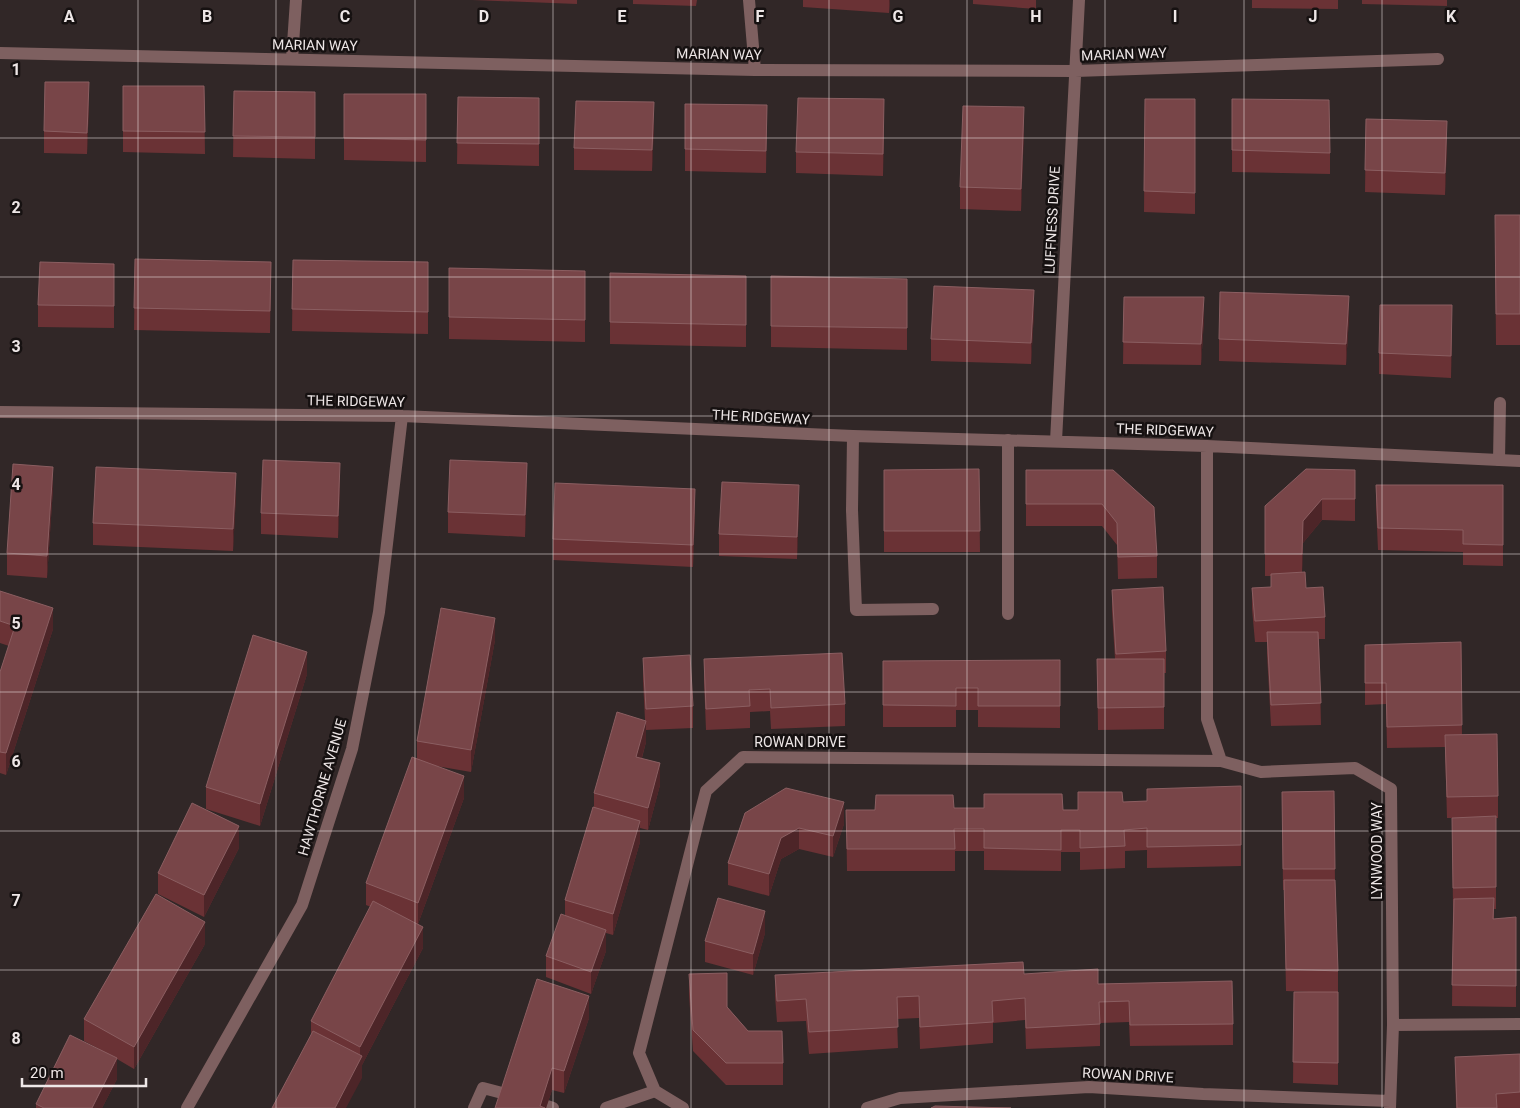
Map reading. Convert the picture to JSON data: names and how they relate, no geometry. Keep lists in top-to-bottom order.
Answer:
{
  "streets": {
    "street": [
      "MARIAN WAY",
      "LUFFNESS DRIVE",
      "THE RIDGEWAY",
      "ROWAN DRIVE",
      "HAWTHORNE AVENUE",
      "LYNWOOD WAY"
    ]
  },
  "crossings": [
    ["MARIAN WAY", "LUFFNESS DRIVE"],
    ["LUFFNESS DRIVE", "THE RIDGEWAY"],
    ["THE RIDGEWAY", "HAWTHORNE AVENUE"],
    ["ROWAN DRIVE", "LYNWOOD WAY"]
  ],
  "scale_bar": "20 m",
  "grid": {
    "columns": [
      "A",
      "B",
      "C",
      "D",
      "E",
      "F",
      "G",
      "H",
      "I",
      "J",
      "K"
    ],
    "rows": [
      "1",
      "2",
      "3",
      "4",
      "5",
      "6",
      "7",
      "8"
    ]
  }
}
